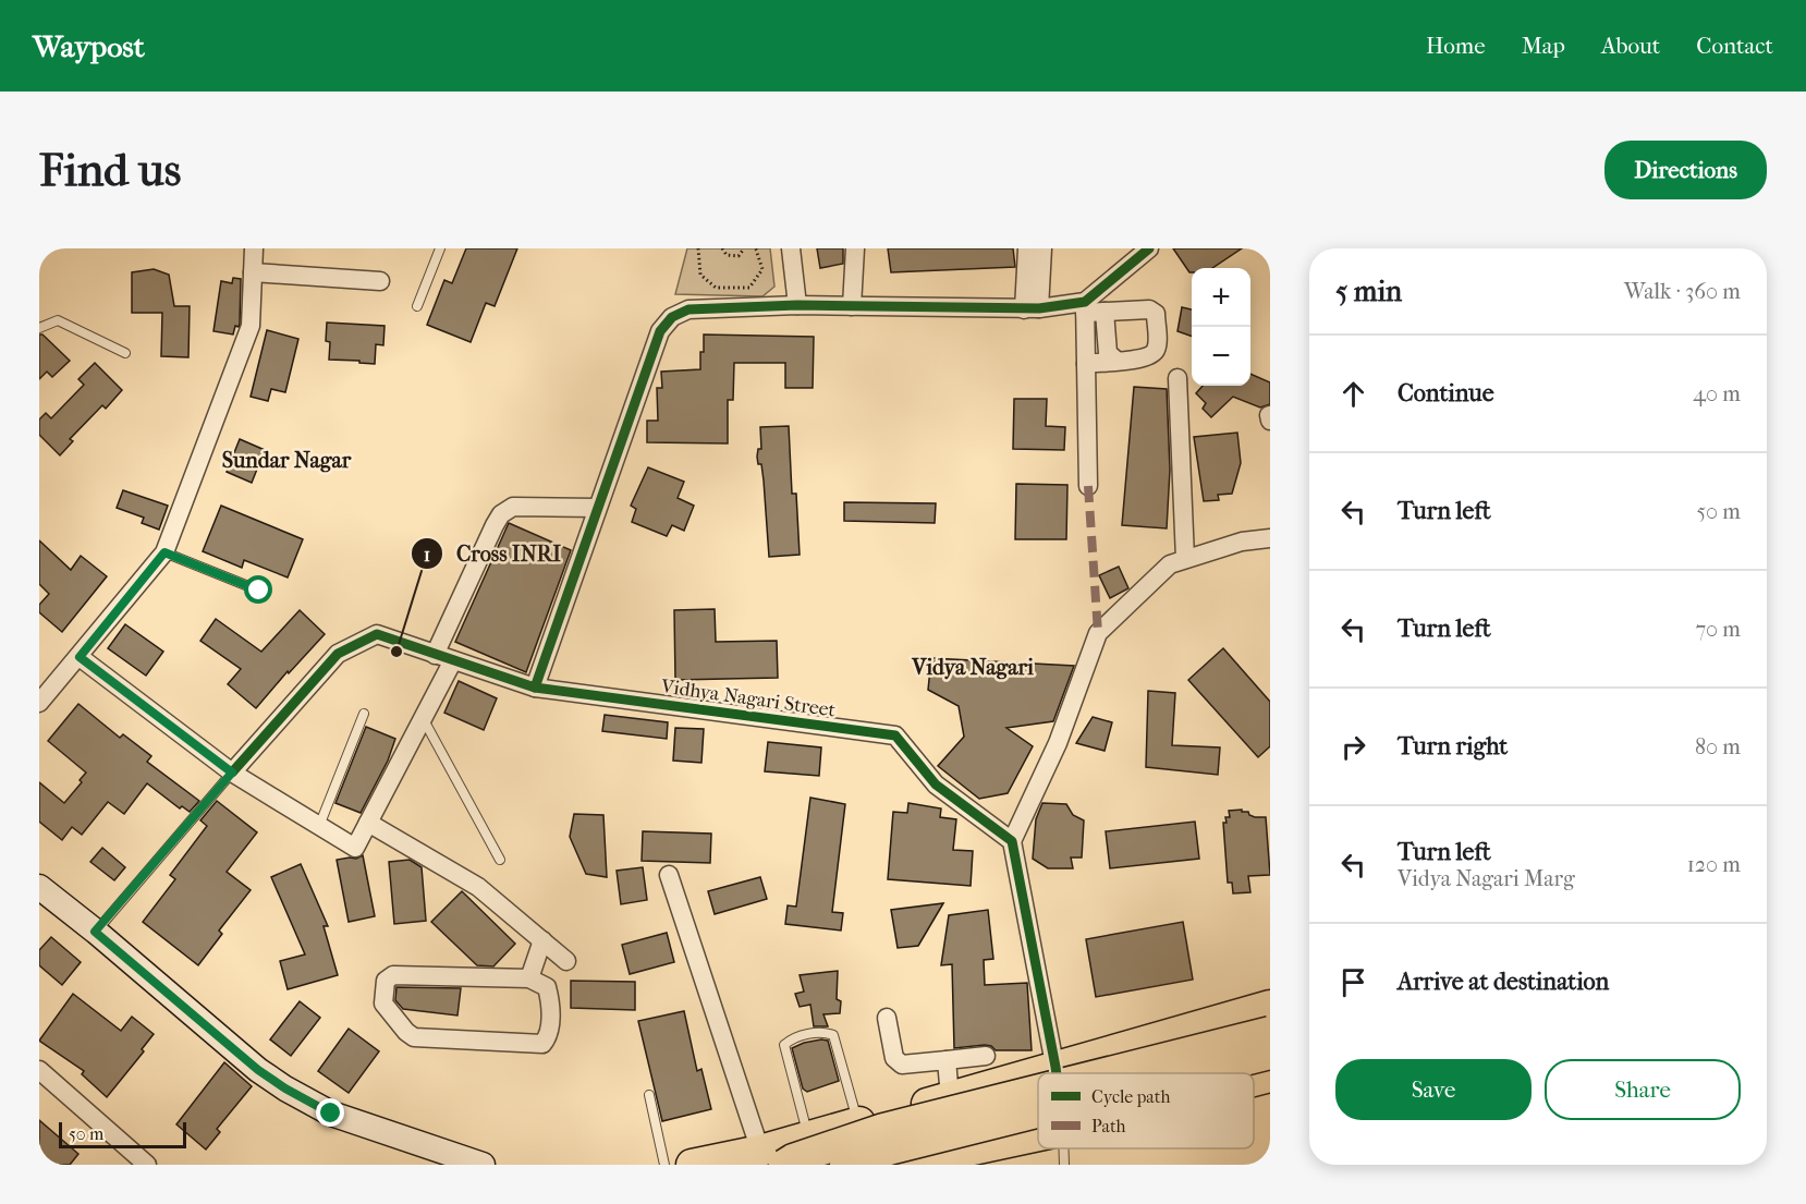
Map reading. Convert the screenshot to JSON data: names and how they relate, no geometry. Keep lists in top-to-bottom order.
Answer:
{
  "streets": {
    "street": ["Vidhya Nagari Street"]
  },
  "districts": ["Sundar Nagar", "Vidya Nagari"],
  "places": ["Cross INRI"],
  "legend": ["Cycle path", "Path"],
  "scale_bar": "50 m",
  "page": {
    "header": "Waypost",
    "nav": [
      "Home",
      "Map",
      "About",
      "Contact"
    ],
    "buttons": [
      "Directions",
      ["Save", "Share"]
    ],
    "title": "Find us",
    "heading": ["5 min", "Walk · 360 m"],
    "map_buttons": ["+", "−"],
    "list": [
      ["Continue", "40 m"],
      ["Turn left", "50 m"],
      ["Turn left", "70 m"],
      ["Turn right", "80 m"],
      ["Turn left", "Vidya Nagari Marg", "120 m"],
      "Arrive at destination"
    ],
    "scale": "50 m"
  }
}
